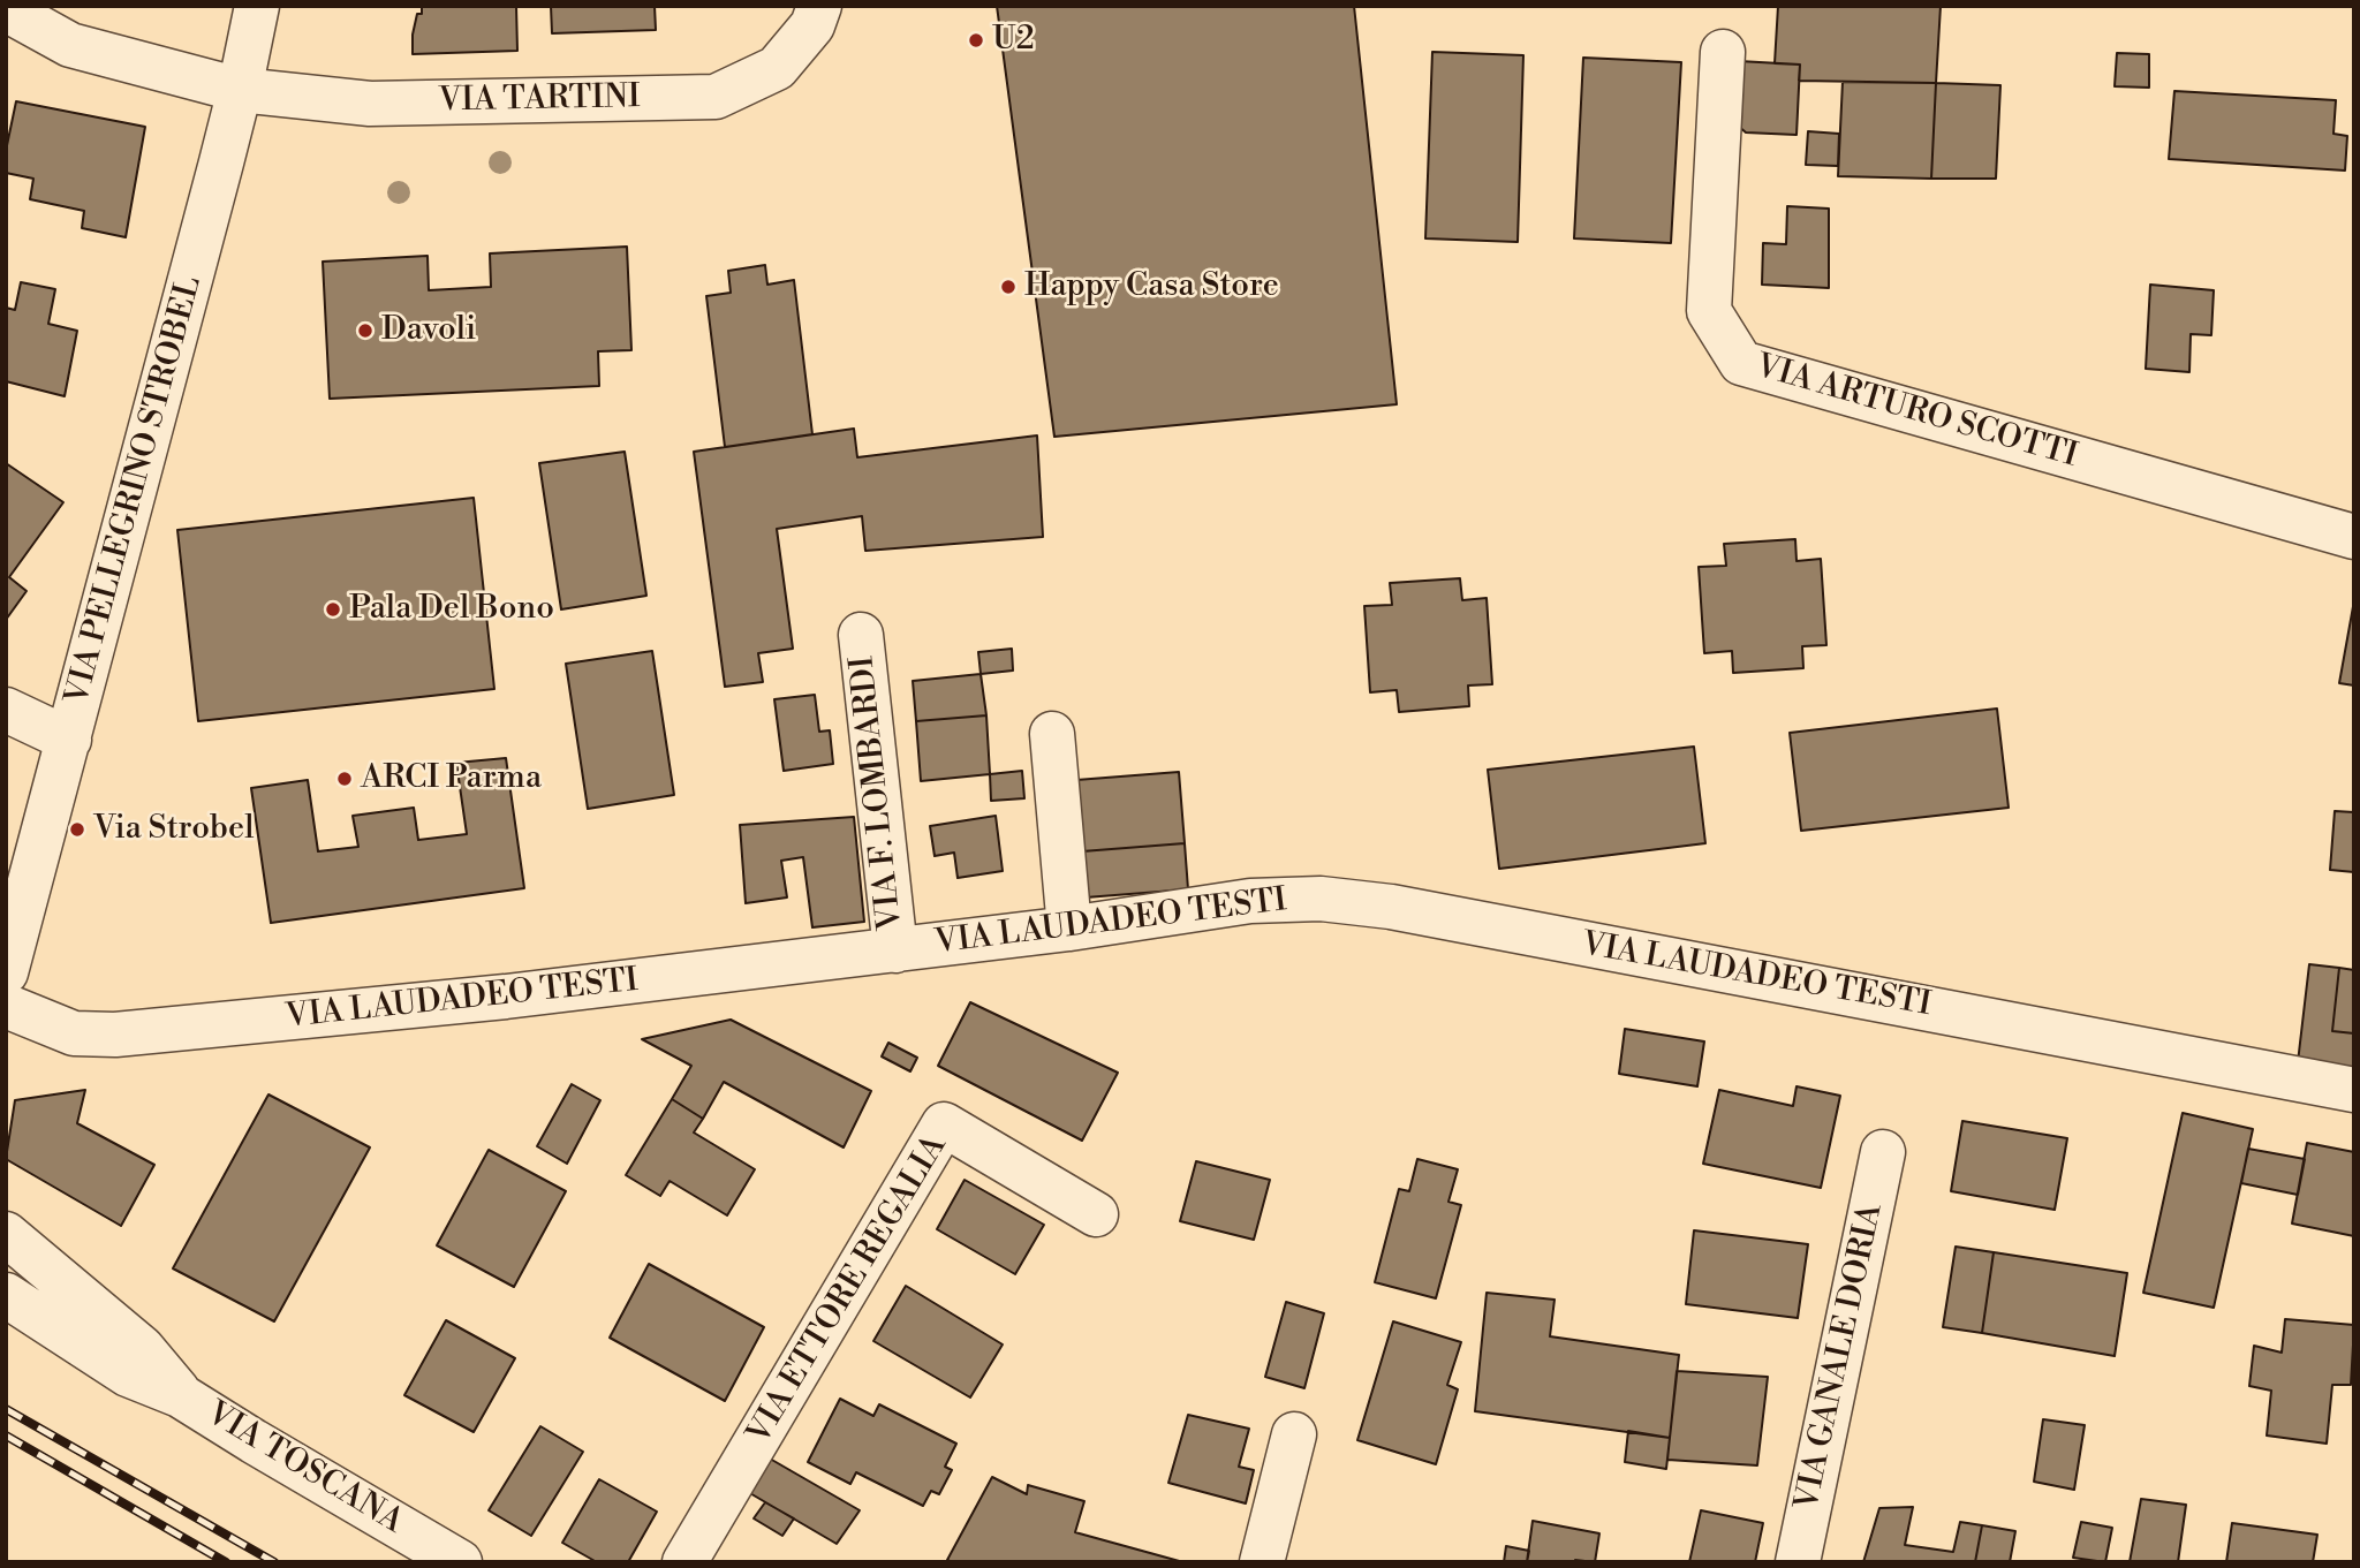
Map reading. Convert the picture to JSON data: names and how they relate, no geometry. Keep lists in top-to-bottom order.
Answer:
{
  "streets": {
    "street": [
      "VIA TARTINI",
      "VIA ARTURO SCOTTI",
      "VIA PELLEGRINO STROBEL",
      "VIA F. LOMBARDI",
      "VIA LAUDADEO TESTI",
      "VIA ETTORE REGALIA",
      "VIA GANALE DORIA",
      "VIA TOSCANA"
    ]
  },
  "crossings": [
    ["VIA TARTINI", "VIA PELLEGRINO STROBEL"],
    ["VIA F. LOMBARDI", "VIA LAUDADEO TESTI"]
  ],
  "places": [
    "U2",
    "Happy Casa Store",
    "Davoli",
    "Pala Del Bono",
    "ARCI Parma",
    "Via Strobel"
  ]
}
